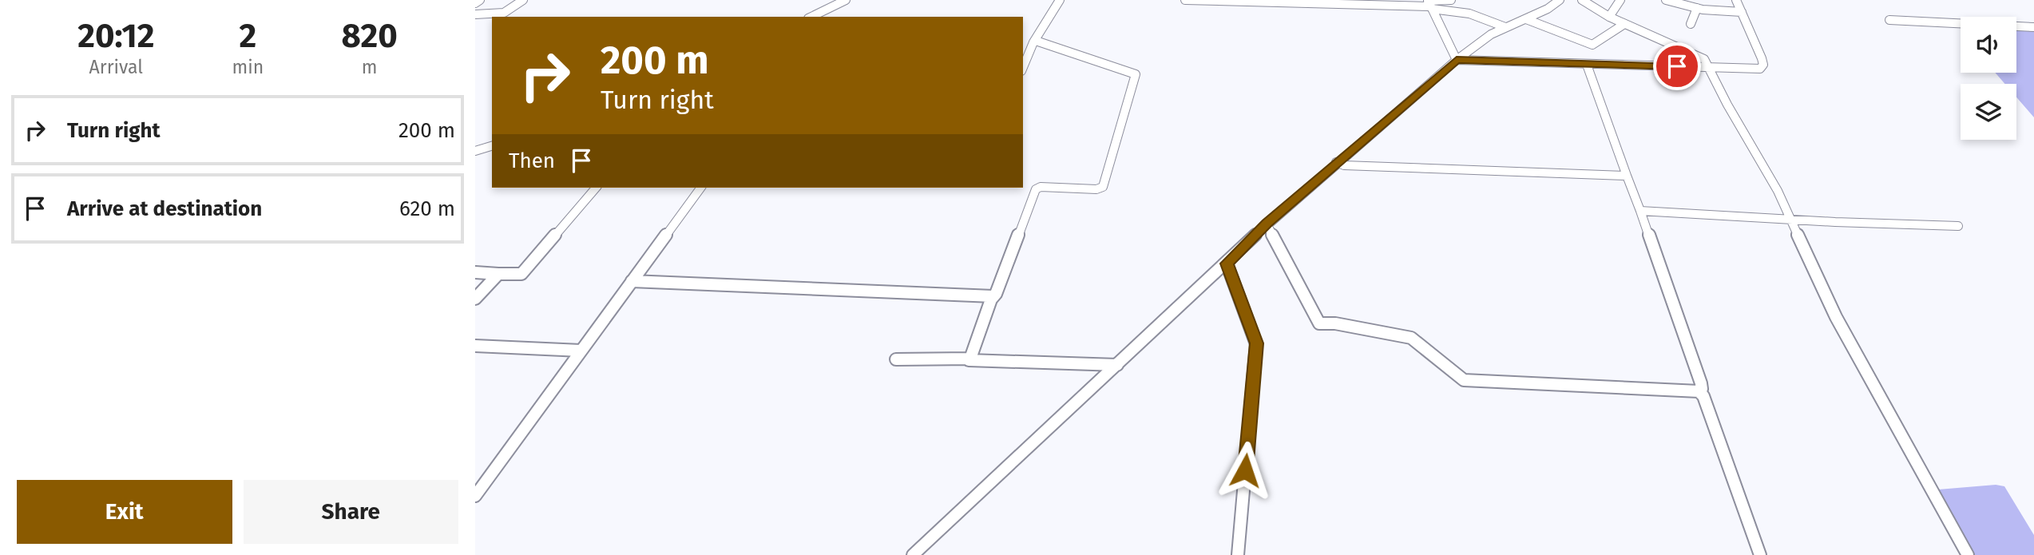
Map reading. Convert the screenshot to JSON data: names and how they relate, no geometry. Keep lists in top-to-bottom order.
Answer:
{
  "page": {
    "eta": [
      "20:12",
      "Arrival",
      "2",
      "min",
      "820",
      "m"
    ],
    "turn": ["200 m", "Turn right"],
    "list": [
      {
        "name": "Turn right",
        "value": "200 m"
      },
      {
        "name": "Arrive at destination",
        "value": "620 m"
      }
    ],
    "then": "Then",
    "buttons": ["Exit", "Share"]
  }
}
